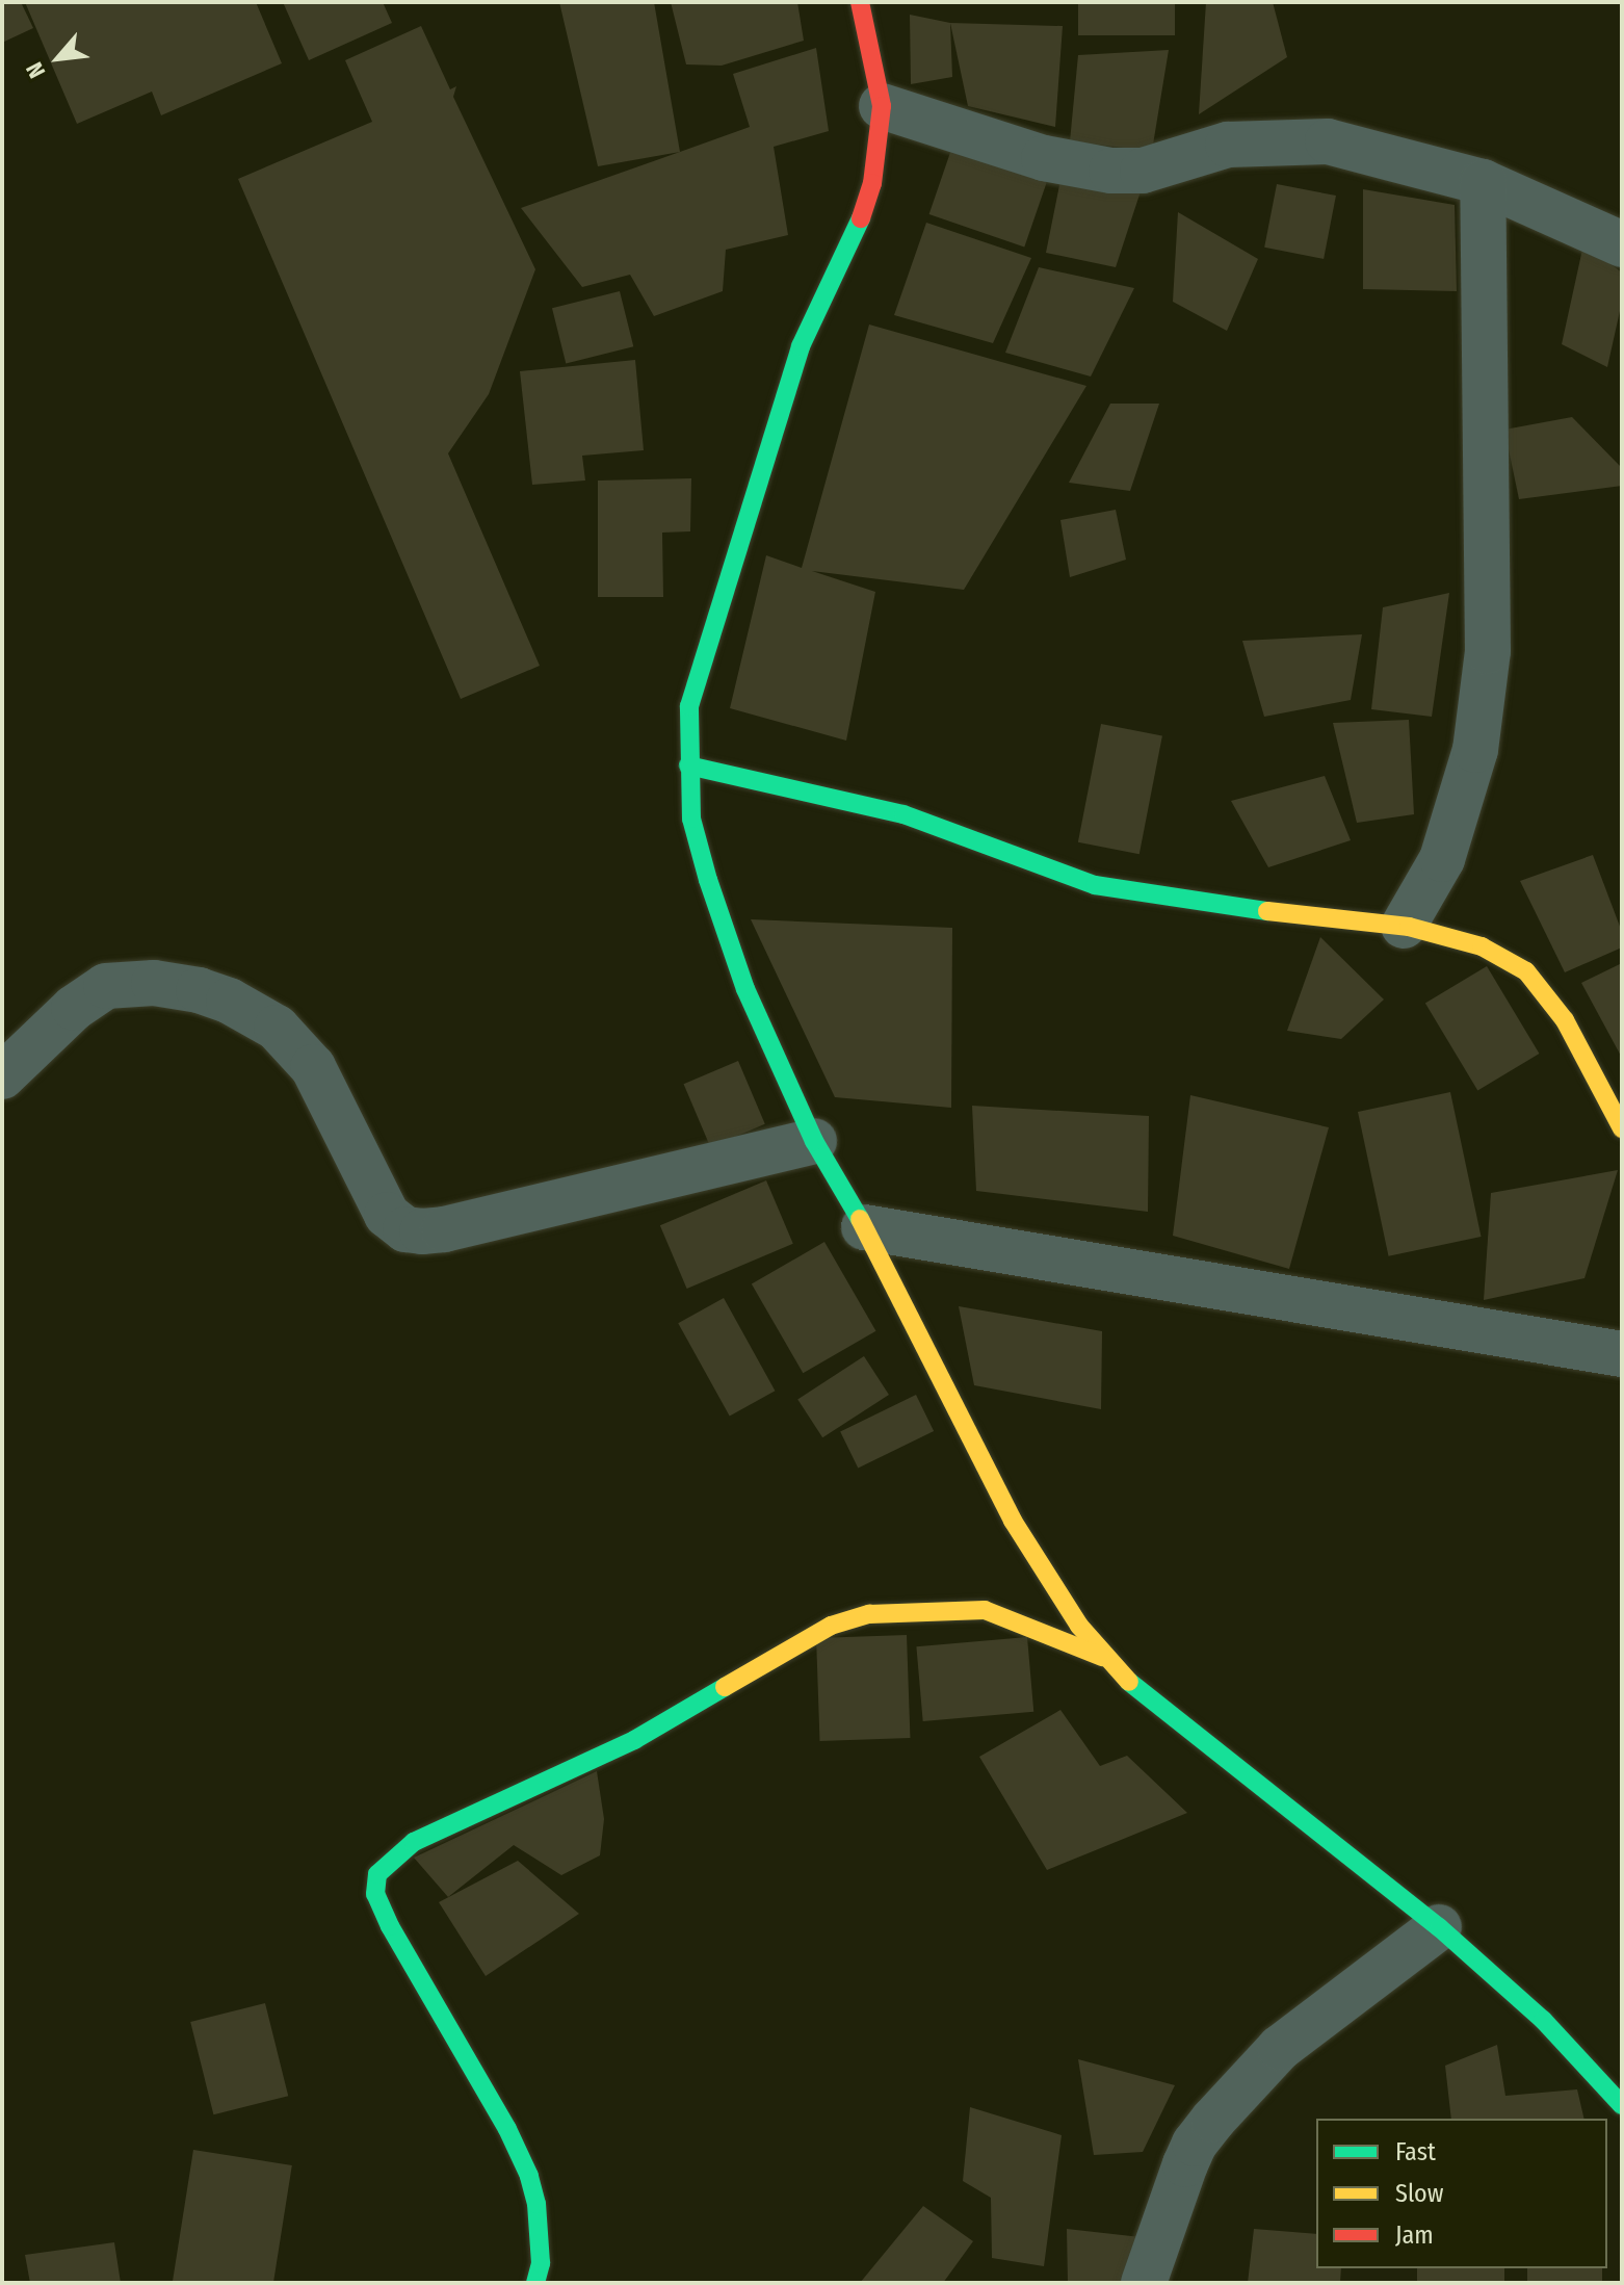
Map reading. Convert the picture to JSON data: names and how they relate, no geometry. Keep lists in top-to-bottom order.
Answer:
{
  "legend": ["Fast", "Slow", "Jam"],
  "north": "bottom left"
}
